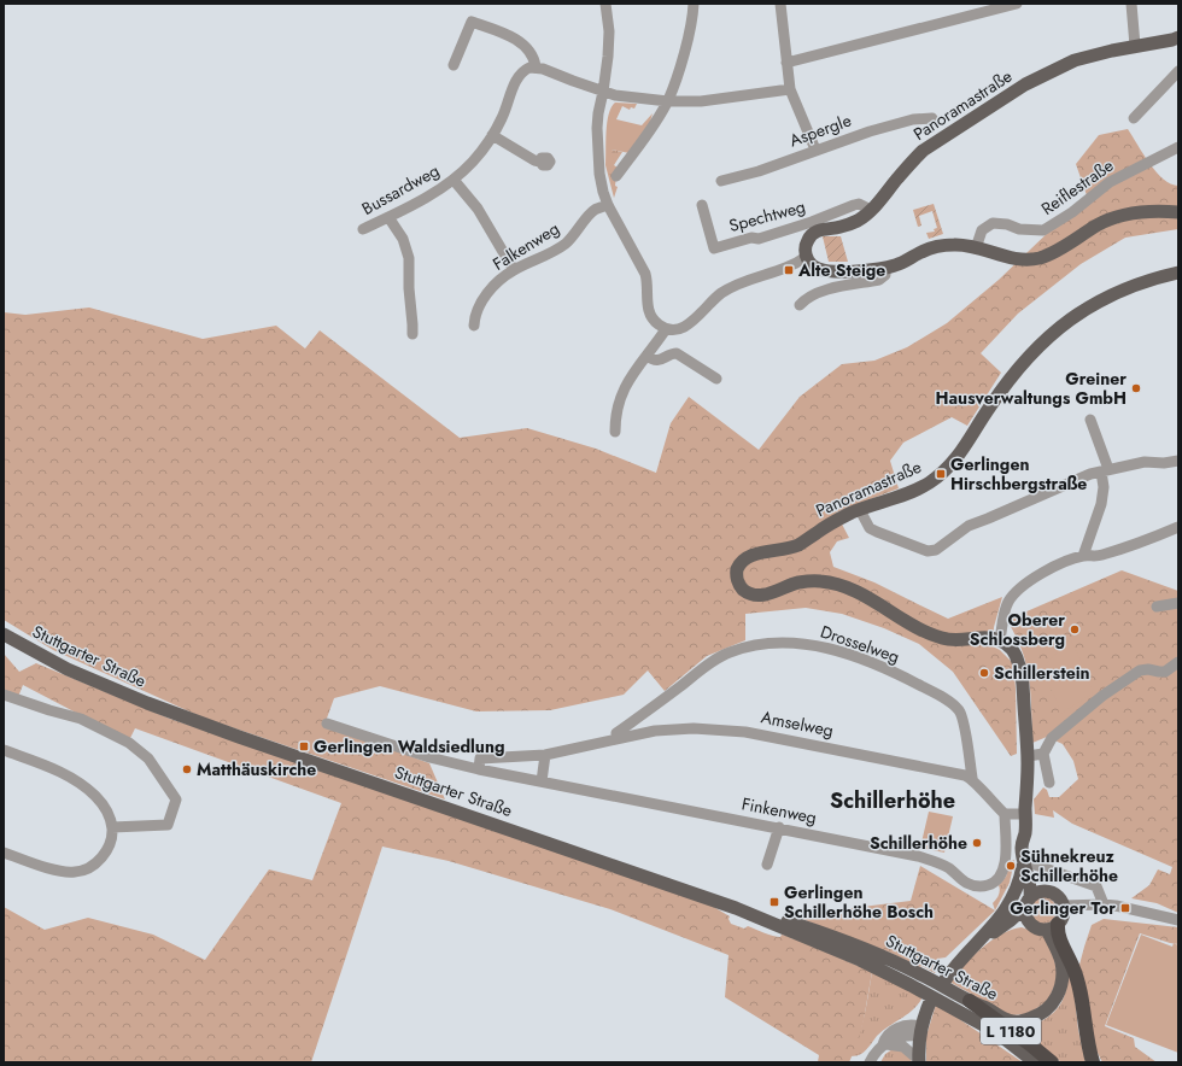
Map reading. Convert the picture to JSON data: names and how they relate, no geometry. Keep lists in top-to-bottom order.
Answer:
{
  "streets": {
    "highway": ["L 1180"],
    "main road": ["Panoramastraße", "Stuttgarter Straße"],
    "street": [
      "Aspergle",
      "Reiflestraße",
      "Bussardweg",
      "Spechtweg",
      "Falkenweg",
      "Drosselweg",
      "Amselweg",
      "Finkenweg"
    ]
  },
  "crossings": [
    ["Panoramastraße", "Spechtweg"],
    ["Drosselweg", "Amselweg"],
    ["Stuttgarter Straße", "L 1180"],
    ["Amselweg", "Finkenweg"]
  ],
  "districts": ["Schillerhöhe"],
  "places": {
    "transit": [
      "Alte Steige",
      "Gerlingen Hirschbergstraße",
      "Gerlingen Waldsiedlung",
      "Gerlingen Schillerhöhe Bosch",
      "Gerlinger Tor"
    ],
    "other": [
      "Greiner Hausverwaltungs GmbH",
      "Oberer Schlossberg",
      "Schillerstein",
      "Matthäuskirche",
      "Schillerhöhe",
      "Sühnekreuz Schillerhöhe"
    ]
  }
}
